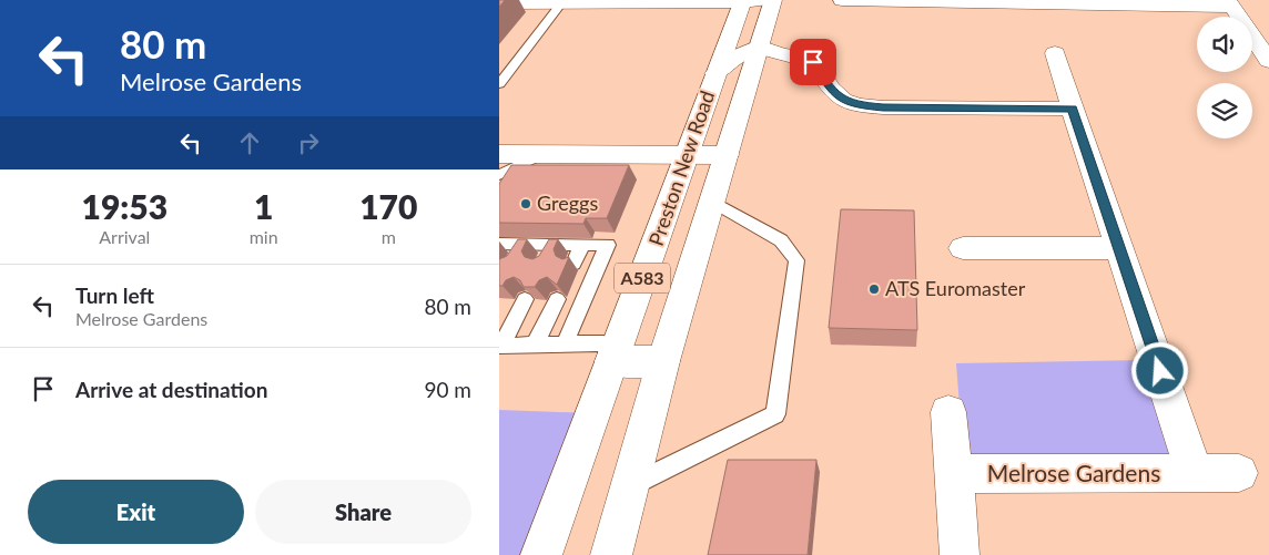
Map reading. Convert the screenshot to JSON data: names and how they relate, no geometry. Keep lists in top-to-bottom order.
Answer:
{
  "streets": {
    "main road": ["Preston New Road", "A583", "Melrose Gardens"]
  },
  "places": ["Greggs", "ATS Euromaster"],
  "page": {
    "turn": ["80 m", "Melrose Gardens"],
    "eta": [
      "19:53",
      "Arrival",
      "1",
      "min",
      "170",
      "m"
    ],
    "list": [
      {
        "name": "Turn left",
        "note": "Melrose Gardens",
        "value": "80 m"
      },
      {
        "name": "Arrive at destination",
        "value": "90 m"
      }
    ],
    "buttons": ["Exit", "Share"]
  }
}
